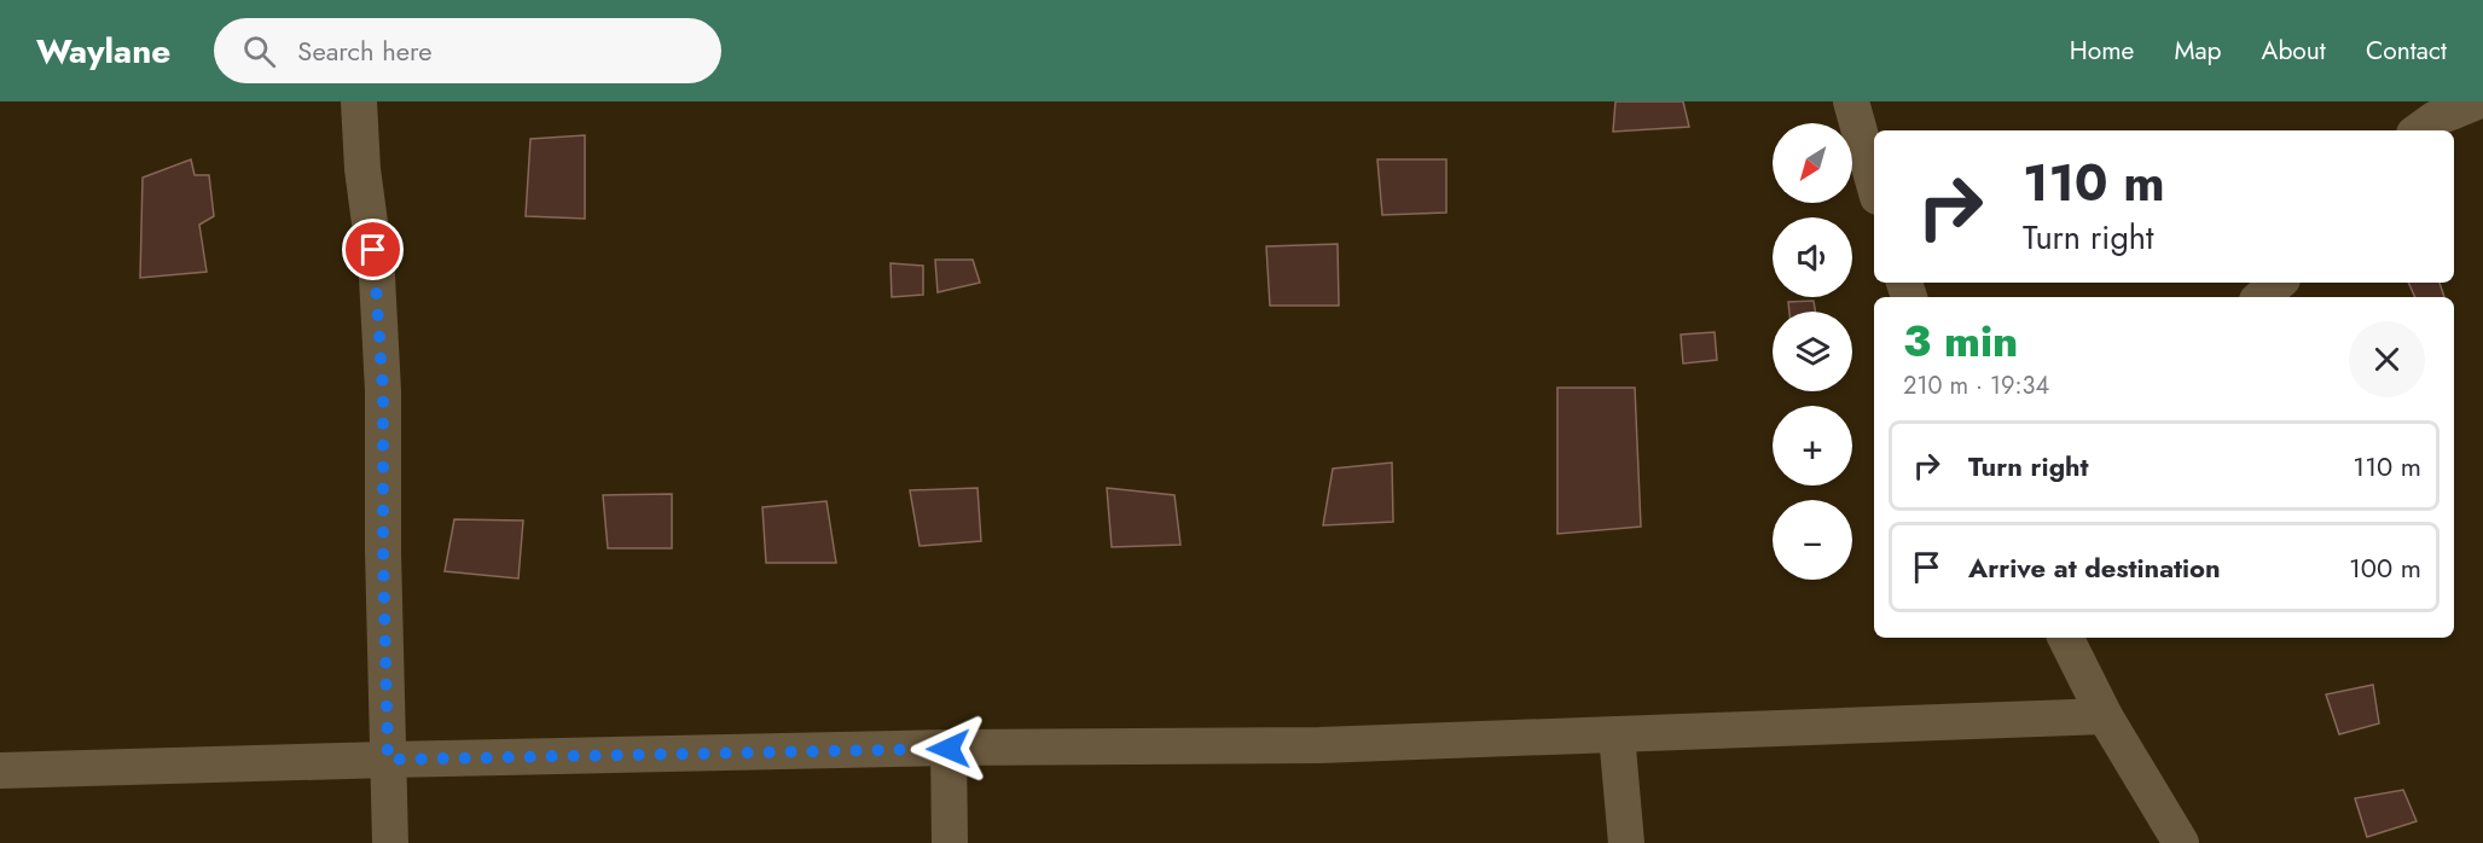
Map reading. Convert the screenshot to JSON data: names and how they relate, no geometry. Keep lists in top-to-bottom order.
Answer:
{
  "north": "bottom left",
  "page": {
    "header": "Waylane",
    "search": "Search here",
    "nav": [
      "Home",
      "Map",
      "About",
      "Contact"
    ],
    "map_buttons": ["+", "−"],
    "turn": ["110 m", "Turn right"],
    "heading": ["3 min", "210 m · 19:34"],
    "list": [
      {
        "name": "Turn right",
        "value": "110 m"
      },
      {
        "name": "Arrive at destination",
        "value": "100 m"
      }
    ]
  }
}
